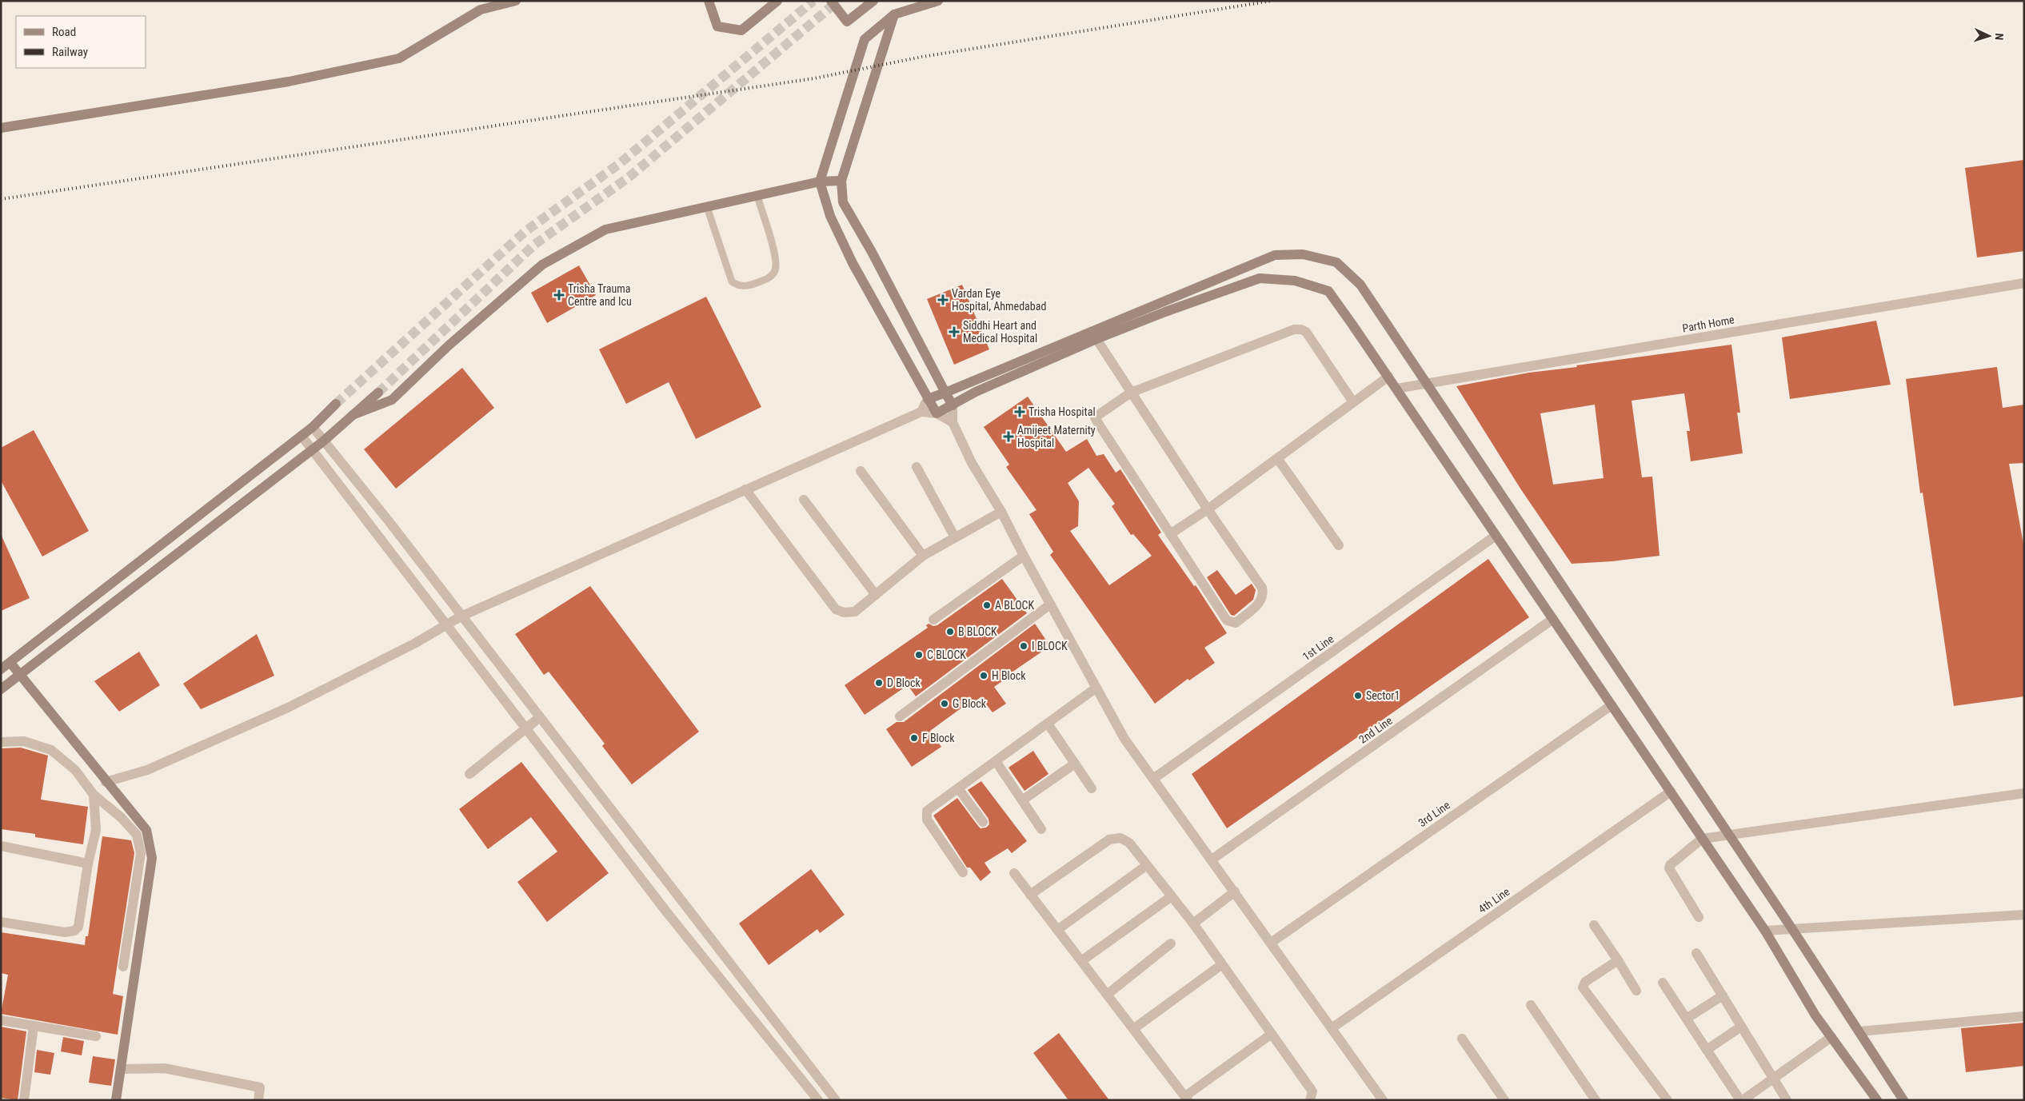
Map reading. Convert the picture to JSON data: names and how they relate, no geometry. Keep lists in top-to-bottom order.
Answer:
{
  "streets": {
    "street": [
      "Parth Home",
      "1st Line",
      "2nd Line",
      "3rd Line",
      "4th Line"
    ]
  },
  "places": {
    "health": [
      "Trisha Trauma Centre and Icu",
      "Vardan Eye Hospital, Ahmedabad",
      "Siddhi Heart and Medical Hospital",
      "Trisha Hospital",
      "Amijeet Maternity Hospital"
    ],
    "other": [
      "A BLOCK",
      "B BLOCK",
      "I BLOCK",
      "C BLOCK",
      "H Block",
      "D Block",
      "Sector1",
      "G Block",
      "F Block"
    ]
  },
  "legend": ["Road", "Railway"],
  "north": "right"
}
